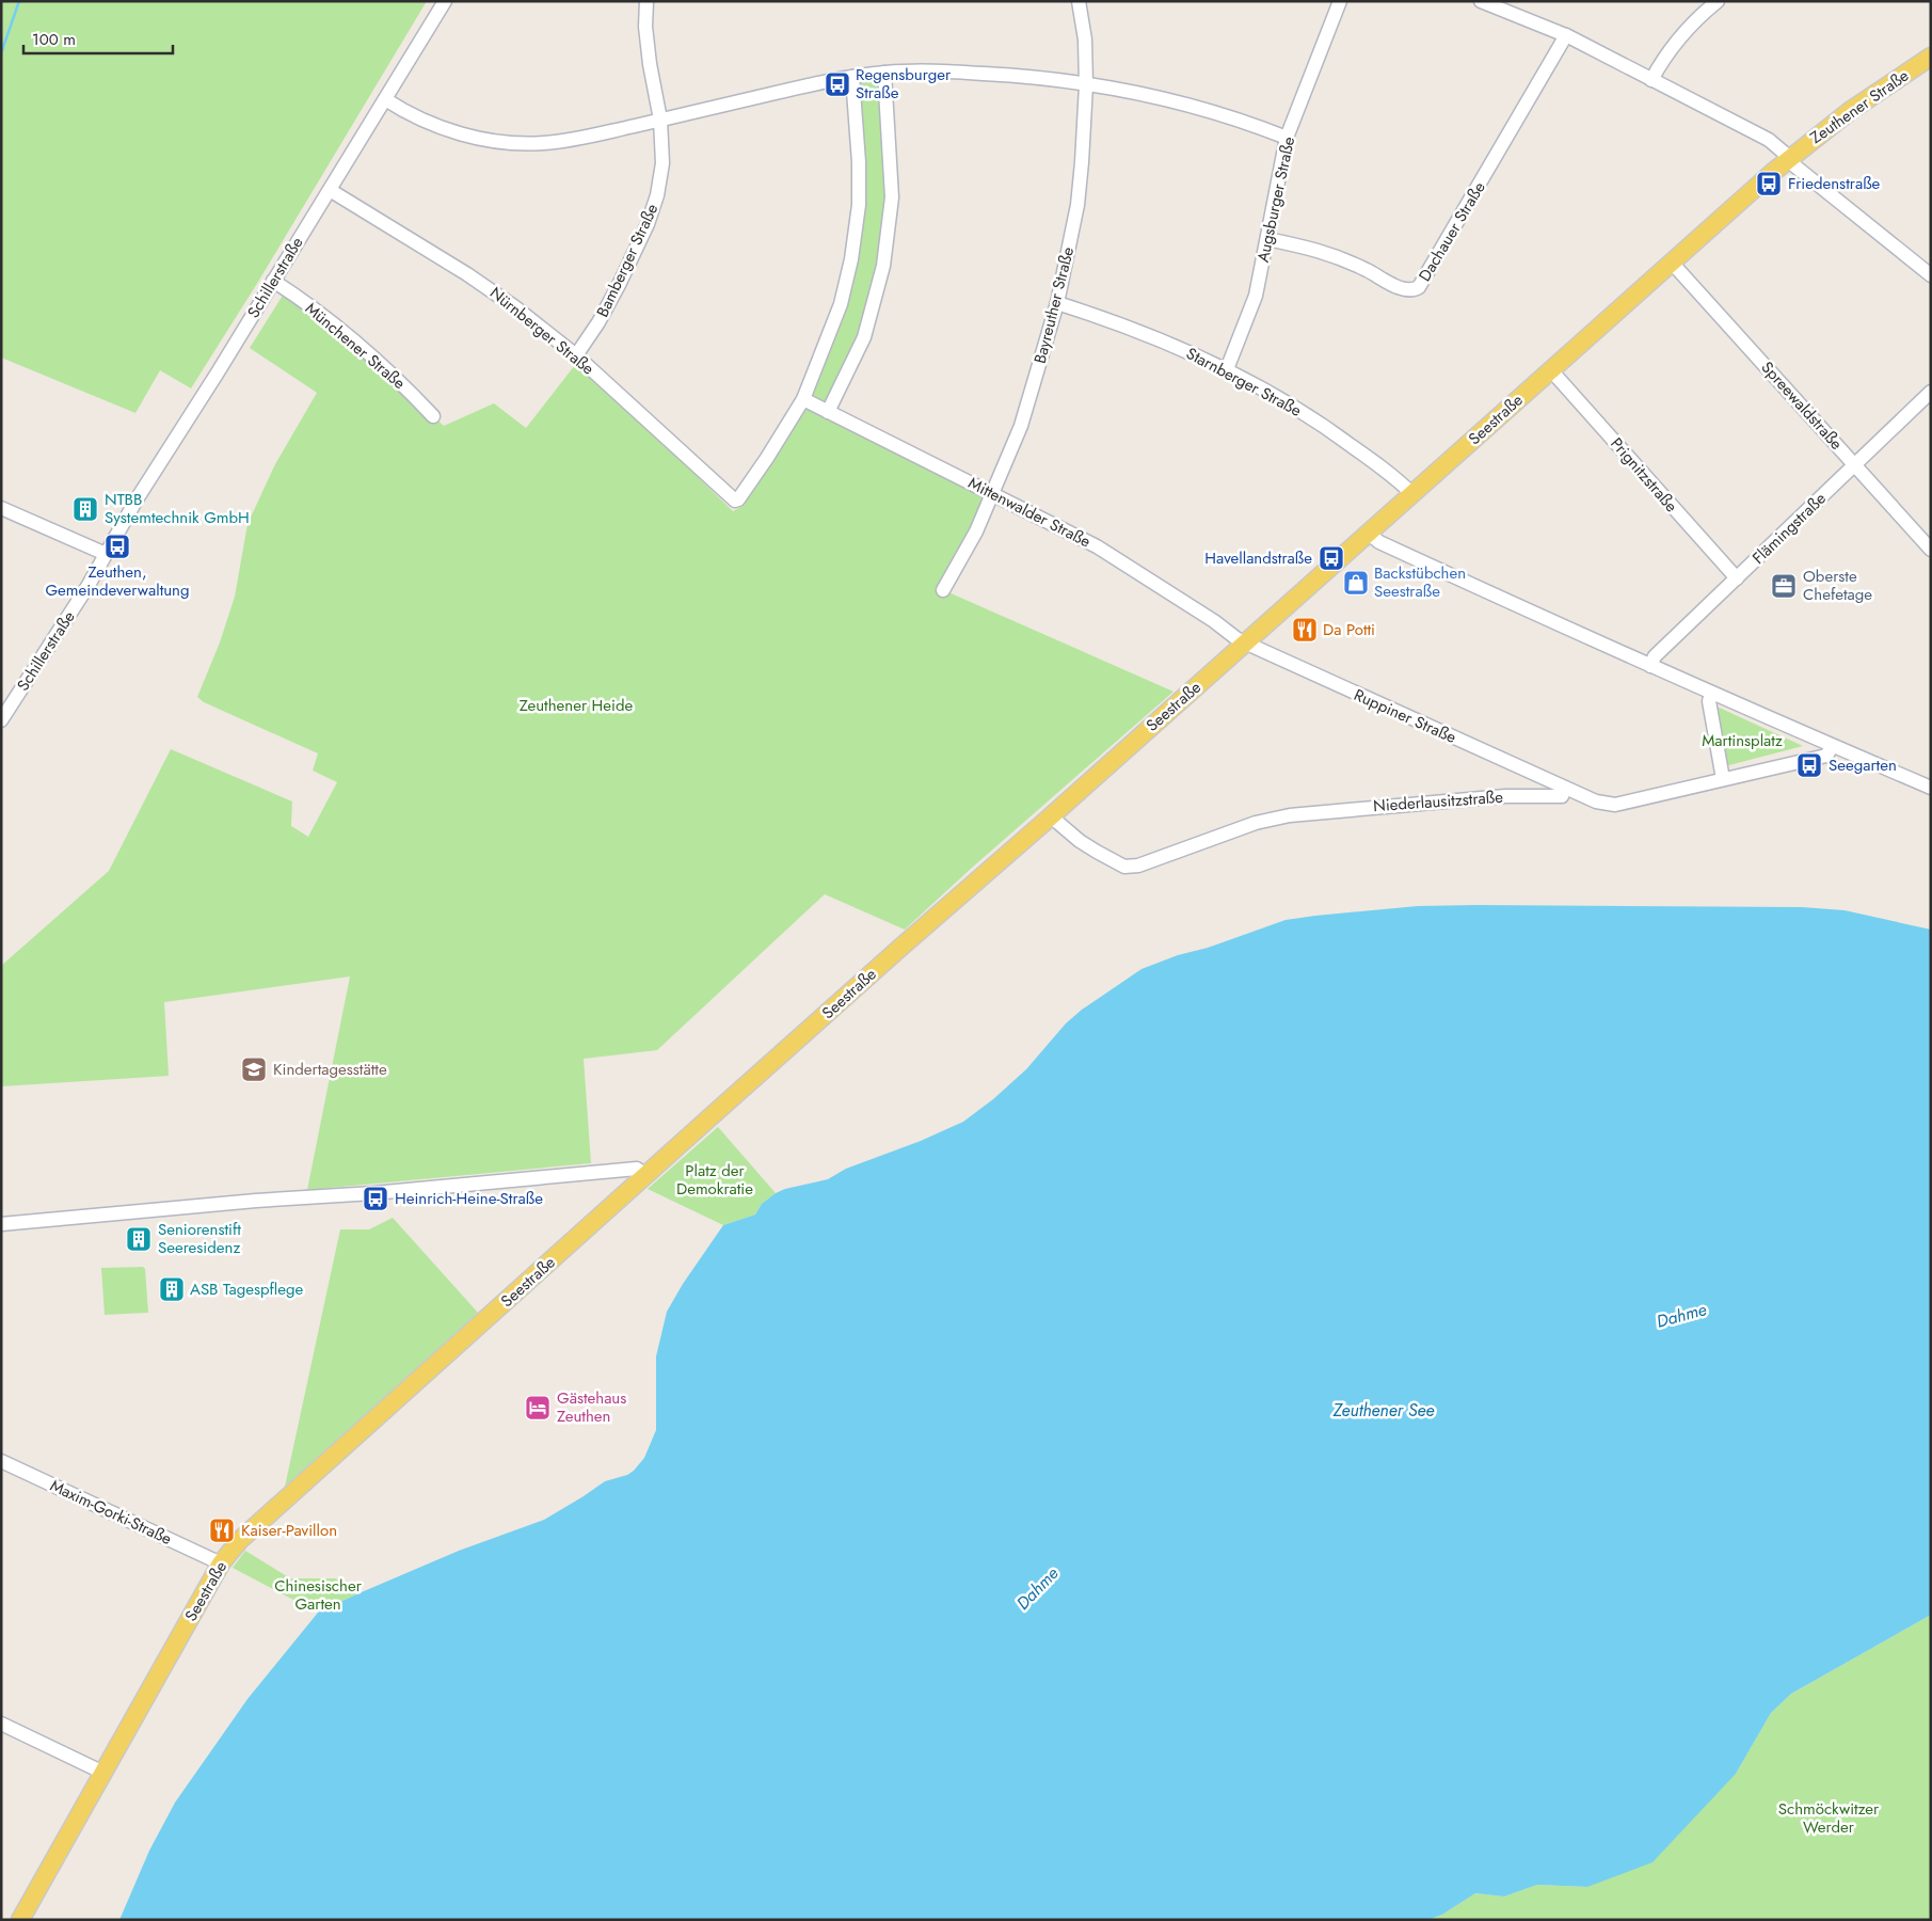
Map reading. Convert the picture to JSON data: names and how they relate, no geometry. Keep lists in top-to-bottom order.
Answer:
{
  "streets": {
    "main road": ["Zeuthener Straße", "Seestraße"],
    "street": [
      "Augsburger Straße",
      "Dachauer Straße",
      "Bamberger Straße",
      "Schillerstraße",
      "Bayreuther Straße",
      "Nürnberger Straße",
      "Münchener Straße",
      "Starnberger Straße",
      "Spreewaldstraße",
      "Prignitzstraße",
      "Mittenwalder Straße",
      "Flämingstraße",
      "Ruppiner Straße",
      "Niederlausitzstraße",
      "Maxim-Gorki-Straße"
    ]
  },
  "crossings": [
    ["Zeuthener Straße", "Seestraße"],
    ["Augsburger Straße", "Dachauer Straße"],
    ["Augsburger Straße", "Starnberger Straße"],
    ["Bamberger Straße", "Nürnberger Straße"],
    ["Schillerstraße", "Nürnberger Straße"],
    ["Schillerstraße", "Münchener Straße"],
    ["Bayreuther Straße", "Starnberger Straße"],
    ["Bayreuther Straße", "Mittenwalder Straße"],
    ["Nürnberger Straße", "Mittenwalder Straße"],
    ["Starnberger Straße", "Seestraße"],
    ["Spreewaldstraße", "Seestraße"],
    ["Spreewaldstraße", "Flämingstraße"],
    ["Seestraße", "Prignitzstraße"],
    ["Seestraße", "Mittenwalder Straße"],
    ["Seestraße", "Ruppiner Straße"],
    ["Seestraße", "Niederlausitzstraße"],
    ["Seestraße", "Maxim-Gorki-Straße"],
    ["Prignitzstraße", "Flämingstraße"],
    ["Mittenwalder Straße", "Ruppiner Straße"],
    ["Ruppiner Straße", "Niederlausitzstraße"]
  ],
  "water": ["Dahme", "Zeuthener See"],
  "parks": [
    "Zeuthener Heide",
    "Martinsplatz",
    "Platz der Demokratie",
    "Chinesischer Garten",
    "Schmöckwitzer Werder"
  ],
  "places": {
    "bus stop": [
      "Regensburger Straße",
      "Friedenstraße",
      "Zeuthen, Gemeindeverwaltung",
      "Havellandstraße",
      "Seegarten",
      "Heinrich-Heine-Straße"
    ],
    "building": ["NTBB Systemtechnik GmbH", "Seniorenstift Seeresidenz", "ASB Tagespflege"],
    "shop": ["Backstübchen Seestraße"],
    "office": ["Oberste Chefetage"],
    "restaurant": ["Da Potti", "Kaiser-Pavillon"],
    "school or university": ["Kindertagesstätte"],
    "hotel": ["Gästehaus Zeuthen"]
  },
  "scale_bar": "100 m"
}
